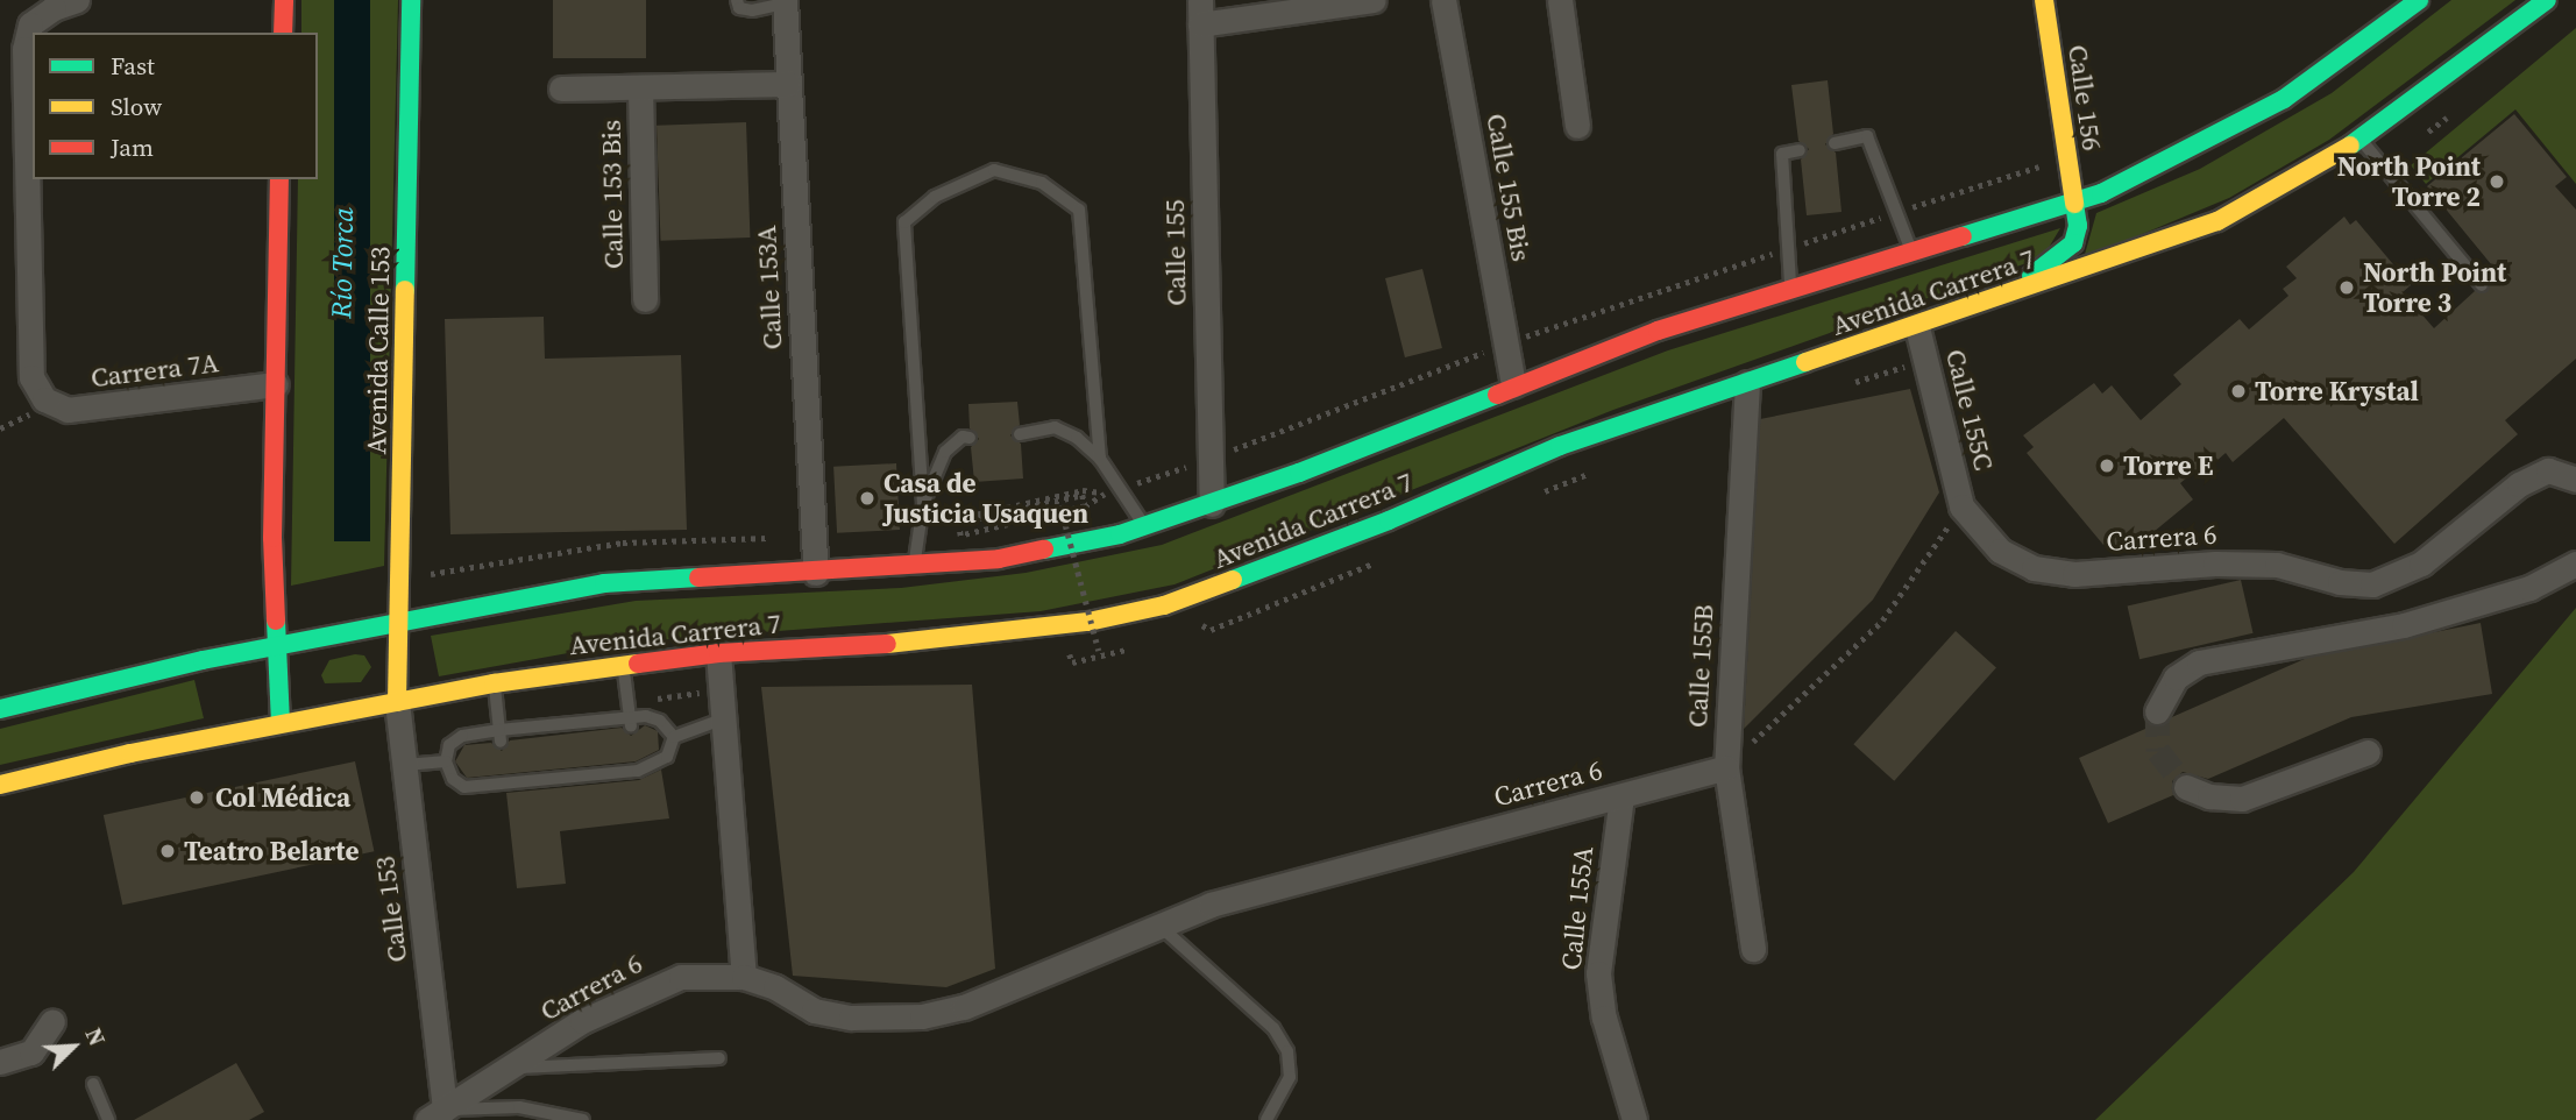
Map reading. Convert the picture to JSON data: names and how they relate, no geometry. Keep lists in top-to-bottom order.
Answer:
{
  "streets": {
    "main road": ["Calle 156", "Avenida Carrera 7", "Avenida Calle 153"],
    "street": [
      "Calle 155 Bis",
      "Calle 153 Bis",
      "Calle 155",
      "Calle 153A",
      "Carrera 7A",
      "Calle 155C",
      "Carrera 6",
      "Calle 155B",
      "Calle 155A",
      "Calle 153"
    ]
  },
  "crossings": [
    ["Calle 156", "Avenida Carrera 7"],
    ["Calle 155 Bis", "Avenida Carrera 7"],
    ["Calle 155", "Avenida Carrera 7"],
    ["Calle 153A", "Avenida Carrera 7"],
    ["Avenida Carrera 7", "Avenida Calle 153"],
    ["Avenida Carrera 7", "Calle 155C"],
    ["Avenida Carrera 7", "Calle 155B"],
    ["Avenida Carrera 7", "Calle 153"],
    ["Avenida Calle 153", "Calle 153"],
    ["Calle 155C", "Carrera 6"],
    ["Carrera 6", "Calle 155B"],
    ["Carrera 6", "Calle 155A"],
    ["Carrera 6", "Calle 153"]
  ],
  "water": ["Río Torca"],
  "places": [
    "North Point Torre 2",
    "North Point Torre 3",
    "Torre Krystal",
    "Torre E",
    "Casa de Justicia Usaquen",
    "Col Médica",
    "Teatro Belarte"
  ],
  "legend": ["Fast", "Slow", "Jam"],
  "north": "top right"
}
